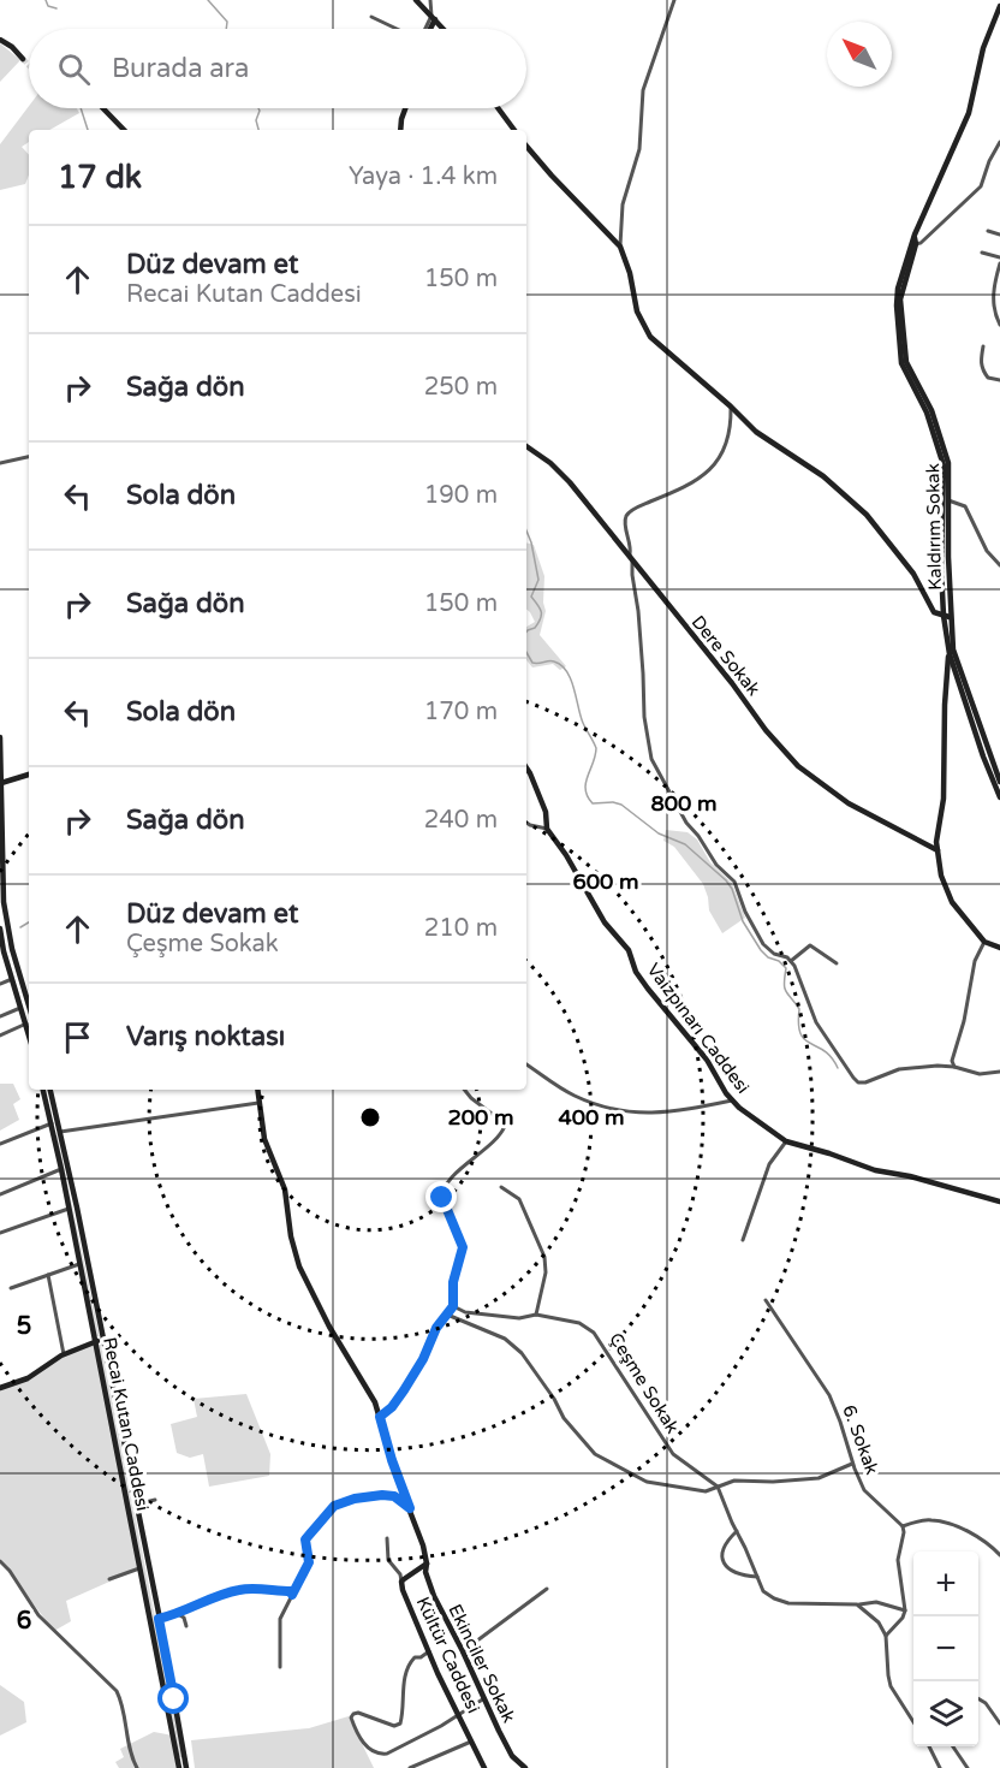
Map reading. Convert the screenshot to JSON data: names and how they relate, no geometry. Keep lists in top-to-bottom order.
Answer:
{
  "streets": {
    "street": [
      "Kaldırım Sokak",
      "Dere Sokak",
      "Vaizpınarı Caddesi",
      "Çeşme Sokak",
      "Recai Kutan Caddesi",
      "6. Sokak",
      "Kültür Caddesi",
      "Ekinciler Sokak"
    ]
  },
  "crossings": [
    ["Kaldırım Sokak", "Dere Sokak"],
    ["Kültür Caddesi", "Ekinciler Sokak"]
  ],
  "north": "top left",
  "page": {
    "search": "Burada ara",
    "heading": ["17 dk", "Yaya · 1.4 km"],
    "list": [
      ["Düz devam et", "Recai Kutan Caddesi", "150 m"],
      ["Sağa dön", "250 m"],
      ["Sola dön", "190 m"],
      ["Sağa dön", "150 m"],
      ["Sola dön", "170 m"],
      ["Sağa dön", "240 m"],
      ["Düz devam et", "Çeşme Sokak", "210 m"],
      "Varış noktası"
    ],
    "map_buttons": ["+", "−"]
  },
  "grid": {
    "rows": ["5", "6"]
  },
  "rings": [
    "800 m",
    "600 m",
    "200 m",
    "400 m"
  ]
}
